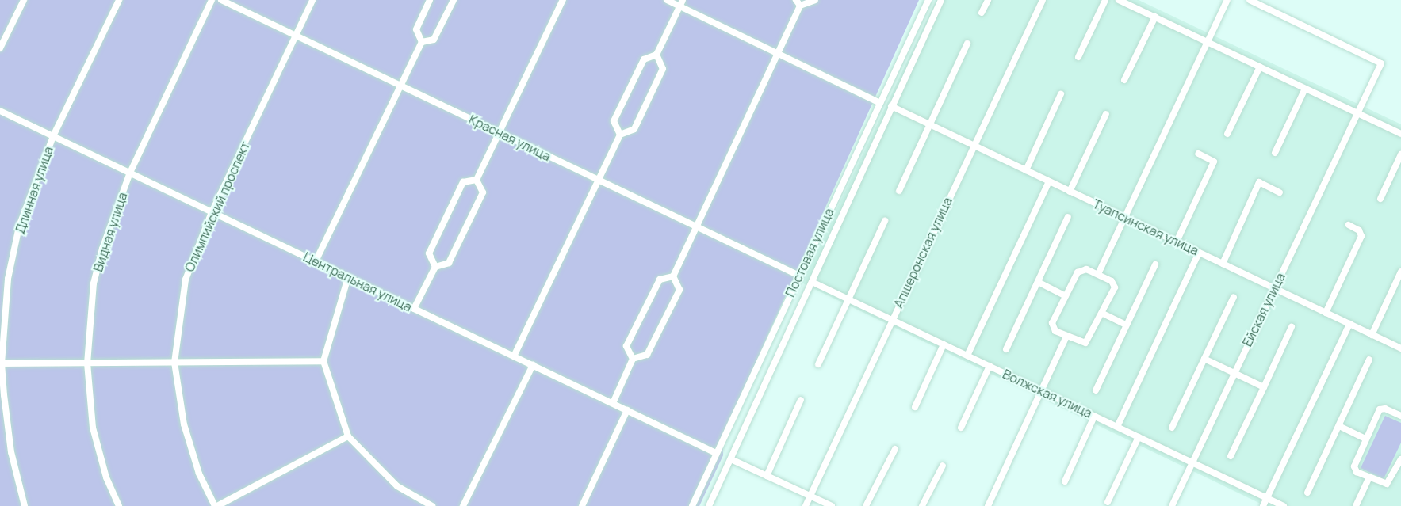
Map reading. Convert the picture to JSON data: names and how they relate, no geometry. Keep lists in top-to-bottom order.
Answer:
{
  "streets": {
    "street": [
      "Красная улица",
      "Длинная улица",
      "Олимпийский проспект",
      "Туапсинская улица",
      "Видная улица",
      "Постовая улица",
      "Апшеронская улица",
      "Центральная улица",
      "Ейская улица",
      "Волжская улица"
    ]
  },
  "crossings": [
    ["Красная улица", "Олимпийский проспект"],
    ["Красная улица", "Постовая улица"],
    ["Длинная улица", "Центральная улица"],
    ["Олимпийский проспект", "Центральная улица"],
    ["Туапсинская улица", "Постовая улица"],
    ["Туапсинская улица", "Апшеронская улица"],
    ["Туапсинская улица", "Ейская улица"],
    ["Видная улица", "Центральная улица"],
    ["Постовая улица", "Центральная улица"],
    ["Постовая улица", "Волжская улица"],
    ["Апшеронская улица", "Волжская улица"],
    ["Ейская улица", "Волжская улица"]
  ]
}
